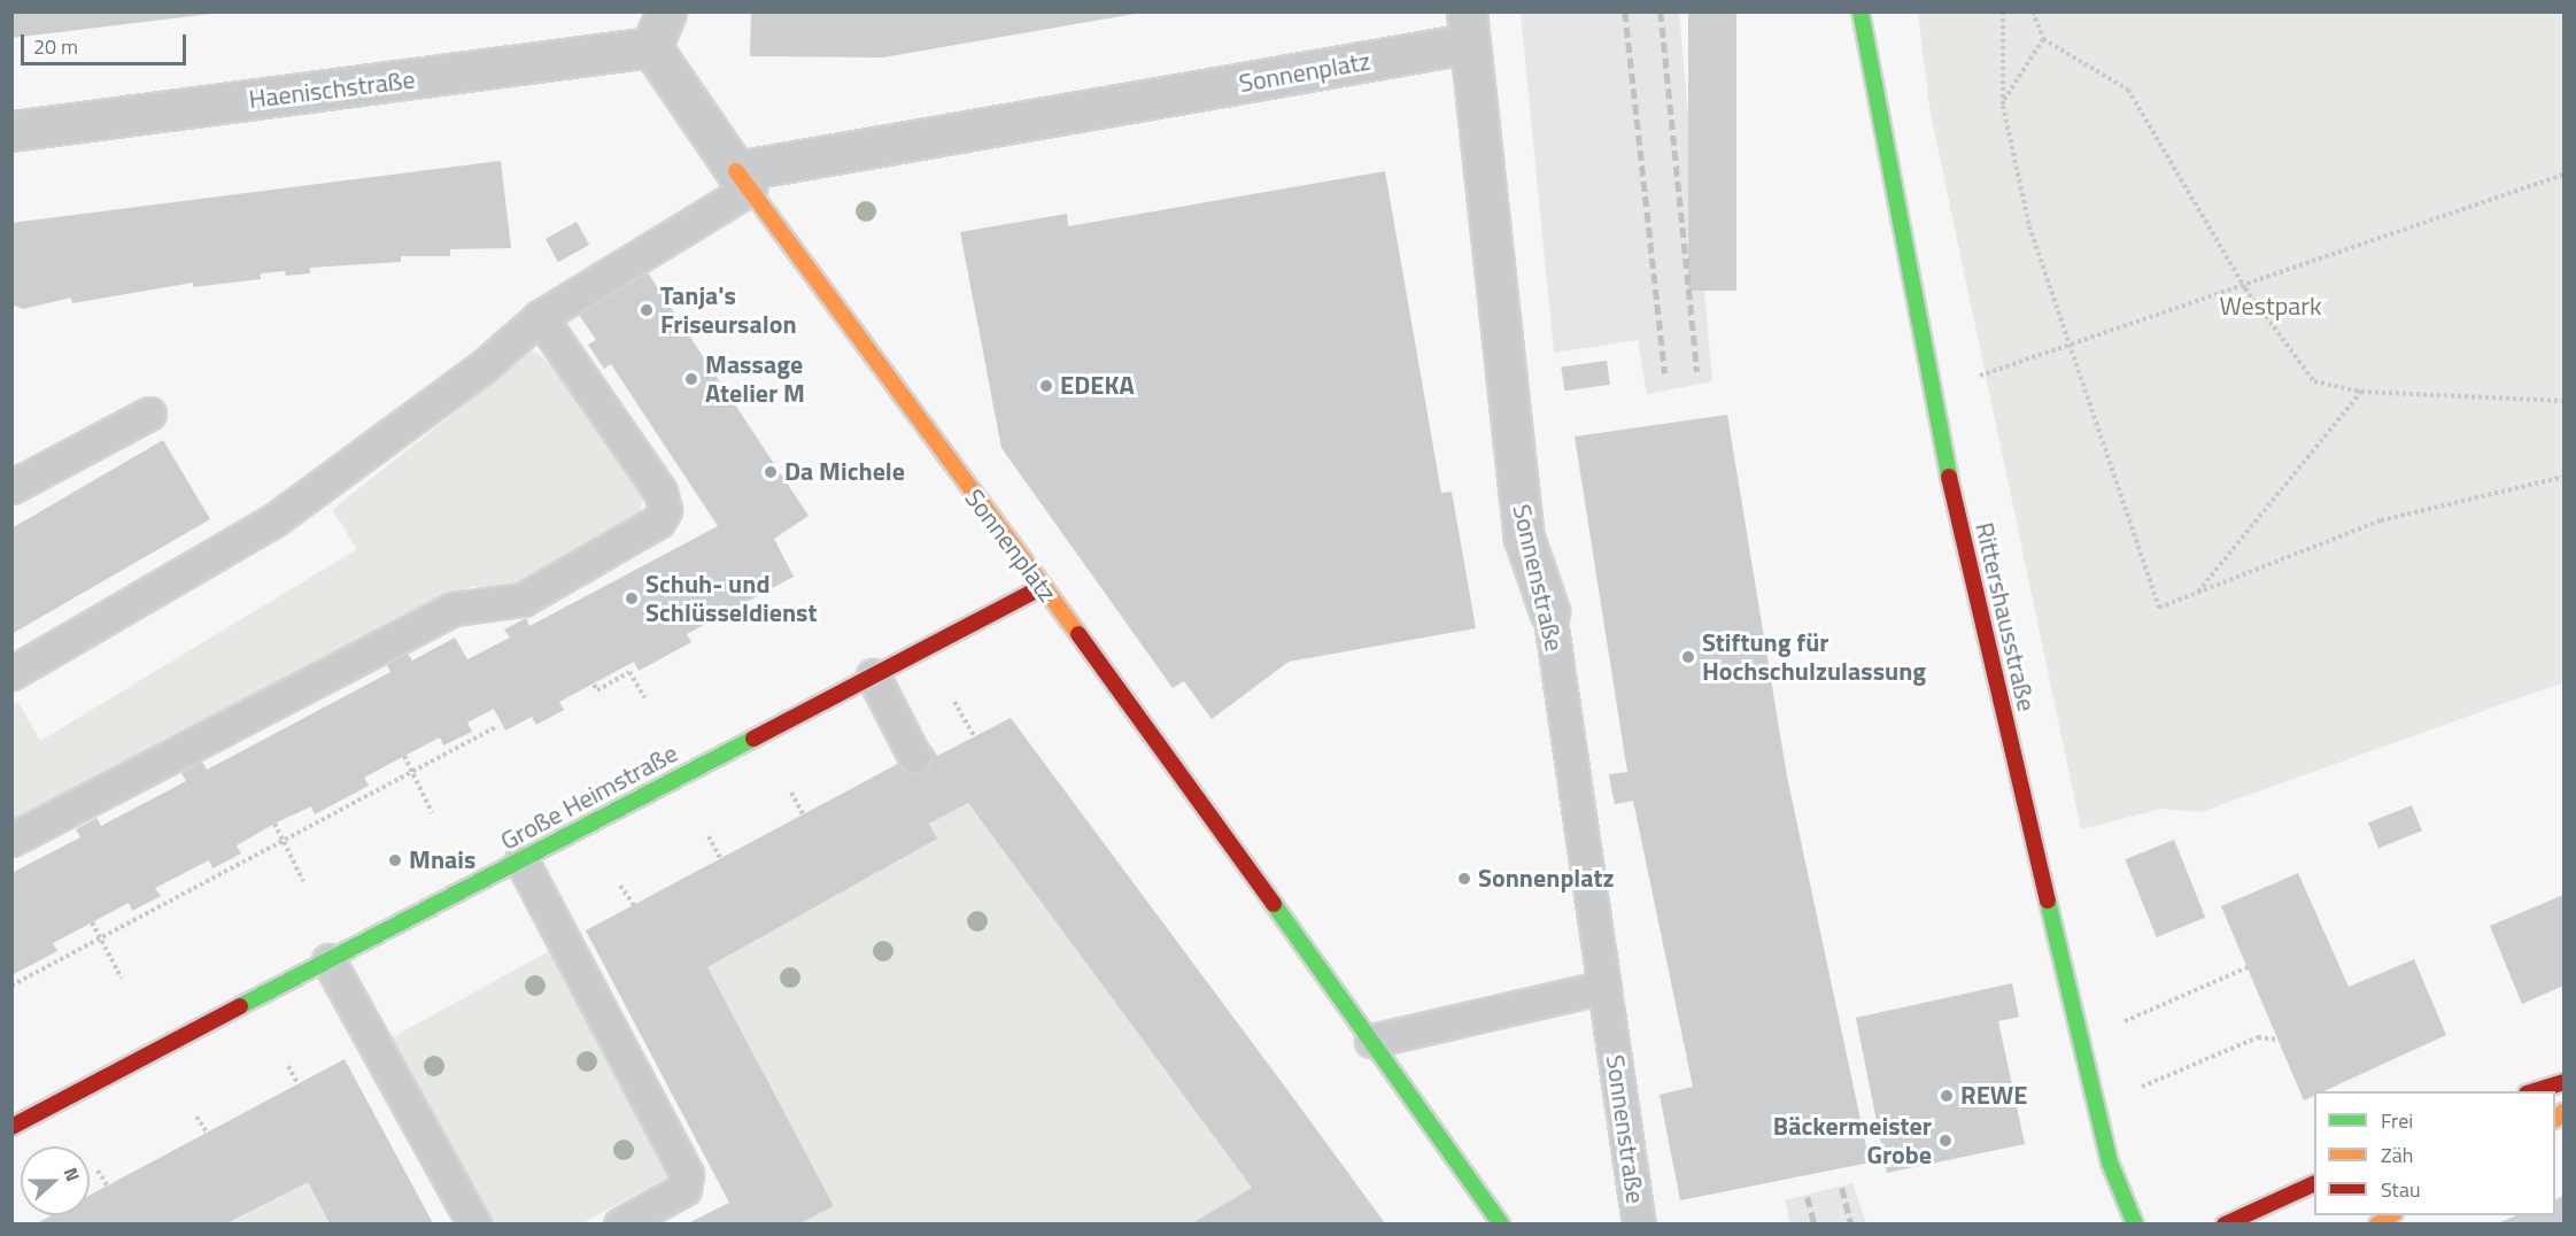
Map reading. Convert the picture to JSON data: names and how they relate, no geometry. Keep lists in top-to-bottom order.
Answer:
{
  "streets": {
    "street": [
      "Sonnenplatz",
      "Haenischstraße",
      "Sonnenstraße",
      "Rittershausstraße",
      "Große Heimstraße"
    ]
  },
  "crossings": [
    ["Sonnenplatz", "Haenischstraße"],
    ["Sonnenplatz", "Sonnenstraße"],
    ["Sonnenplatz", "Große Heimstraße"]
  ],
  "parks": ["Westpark"],
  "places": [
    "Tanja's Friseursalon",
    "Massage Atelier M",
    "EDEKA",
    "Da Michele",
    "Schuh- und Schlüsseldienst",
    "Stiftung für Hochschulzulassung",
    "Mnais",
    "Sonnenplatz",
    "REWE",
    "Bäckermeister Grobe"
  ],
  "legend": ["Frei", "Zäh", "Stau"],
  "scale_bar": "20 m",
  "north": "right"
}
